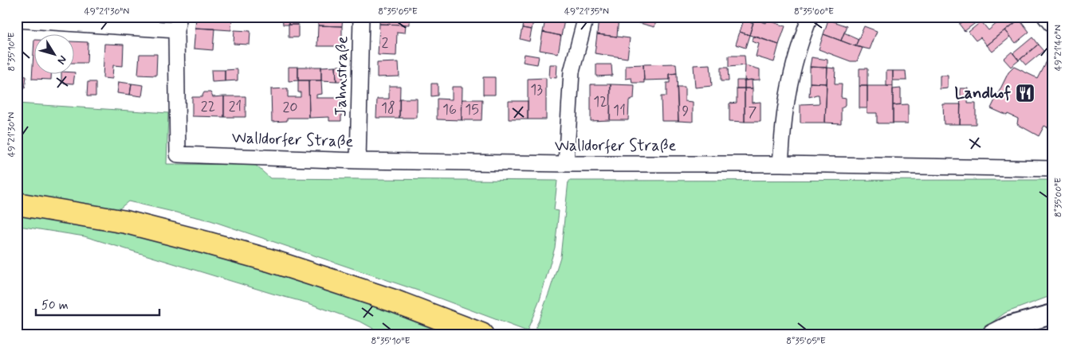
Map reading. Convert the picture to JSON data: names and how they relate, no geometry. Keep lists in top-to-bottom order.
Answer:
{
  "streets": {
    "street": ["Jahnstraße", "Walldorfer Straße"]
  },
  "crossings": [
    ["Jahnstraße", "Walldorfer Straße"]
  ],
  "places": {
    "restaurant": ["Landhof"]
  },
  "house_numbers": [
    "2",
    "13",
    "12",
    "22",
    "21",
    "20",
    "18",
    "16",
    "15",
    "11",
    "9",
    "7"
  ],
  "scale_bar": "50 m",
  "north": "bottom right",
  "coordinates": [
    "49°21'30\"N",
    "8°35'05\"E",
    "49°21'35\"N",
    "8°35'00\"E",
    "49°21'40\"N",
    "8°35'10\"E"
  ]
}
